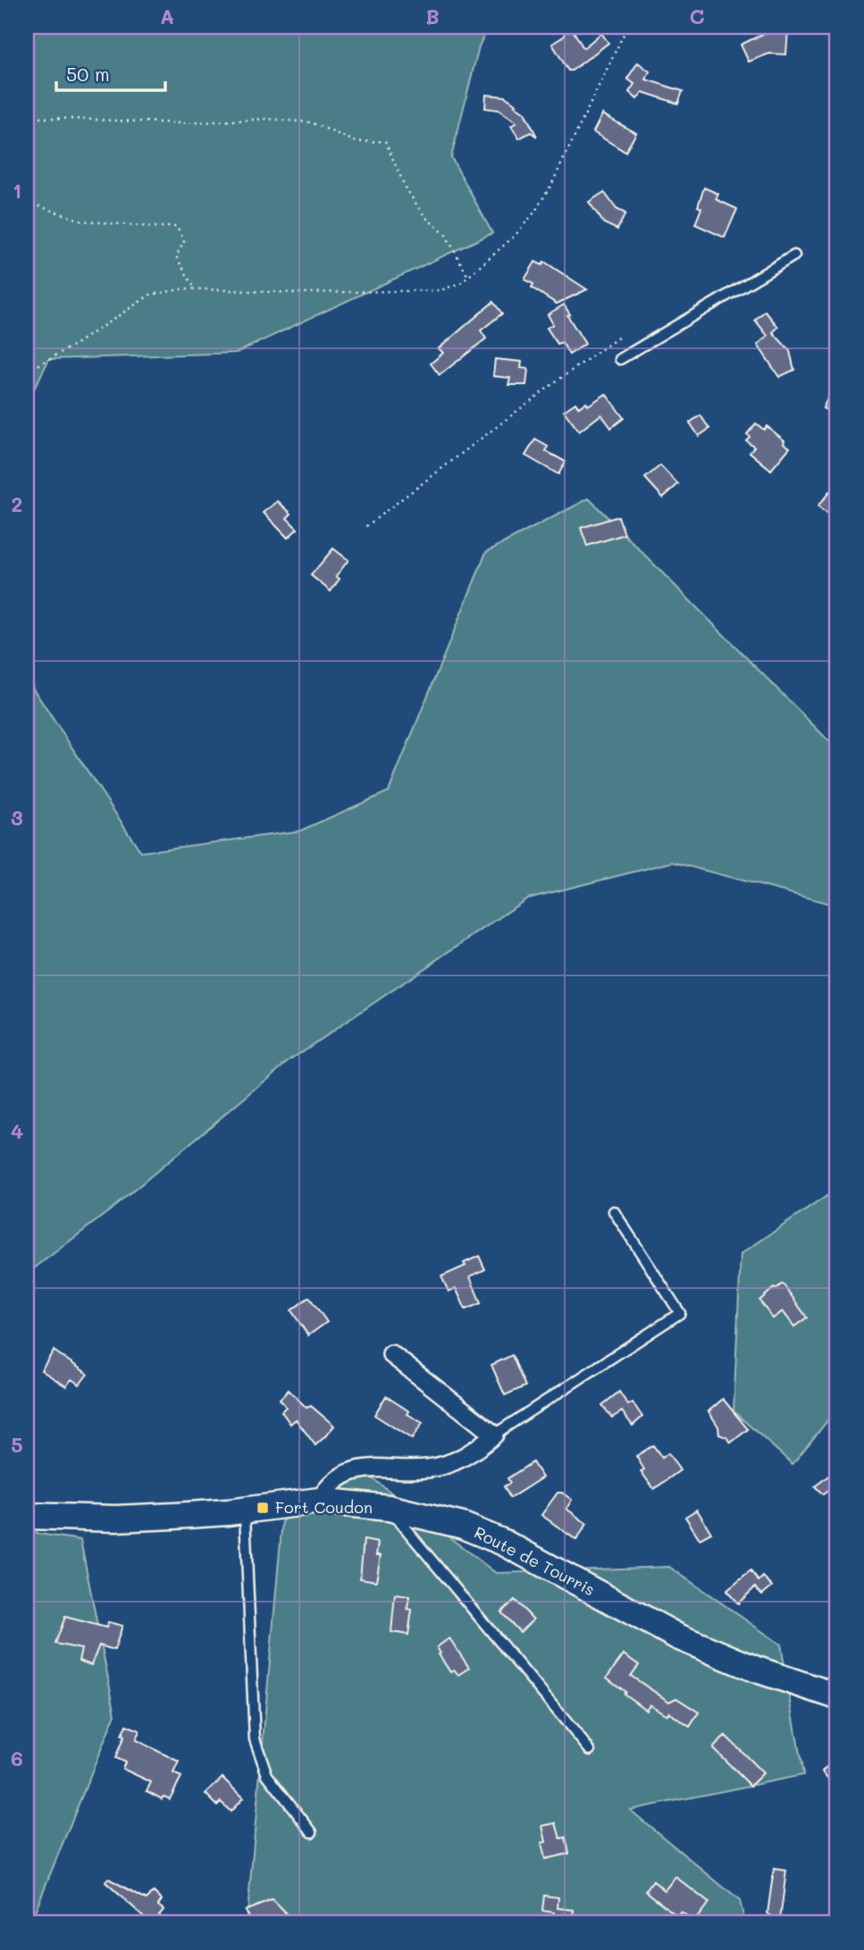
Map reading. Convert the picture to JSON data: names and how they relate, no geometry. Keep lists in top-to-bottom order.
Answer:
{
  "streets": {
    "street": ["Route de Tourris"]
  },
  "places": {
    "transit": ["Fort Coudon"]
  },
  "scale_bar": "50 m",
  "grid": {
    "columns": ["A", "B", "C"],
    "rows": [
      "1",
      "2",
      "3",
      "4",
      "5",
      "6"
    ]
  }
}
